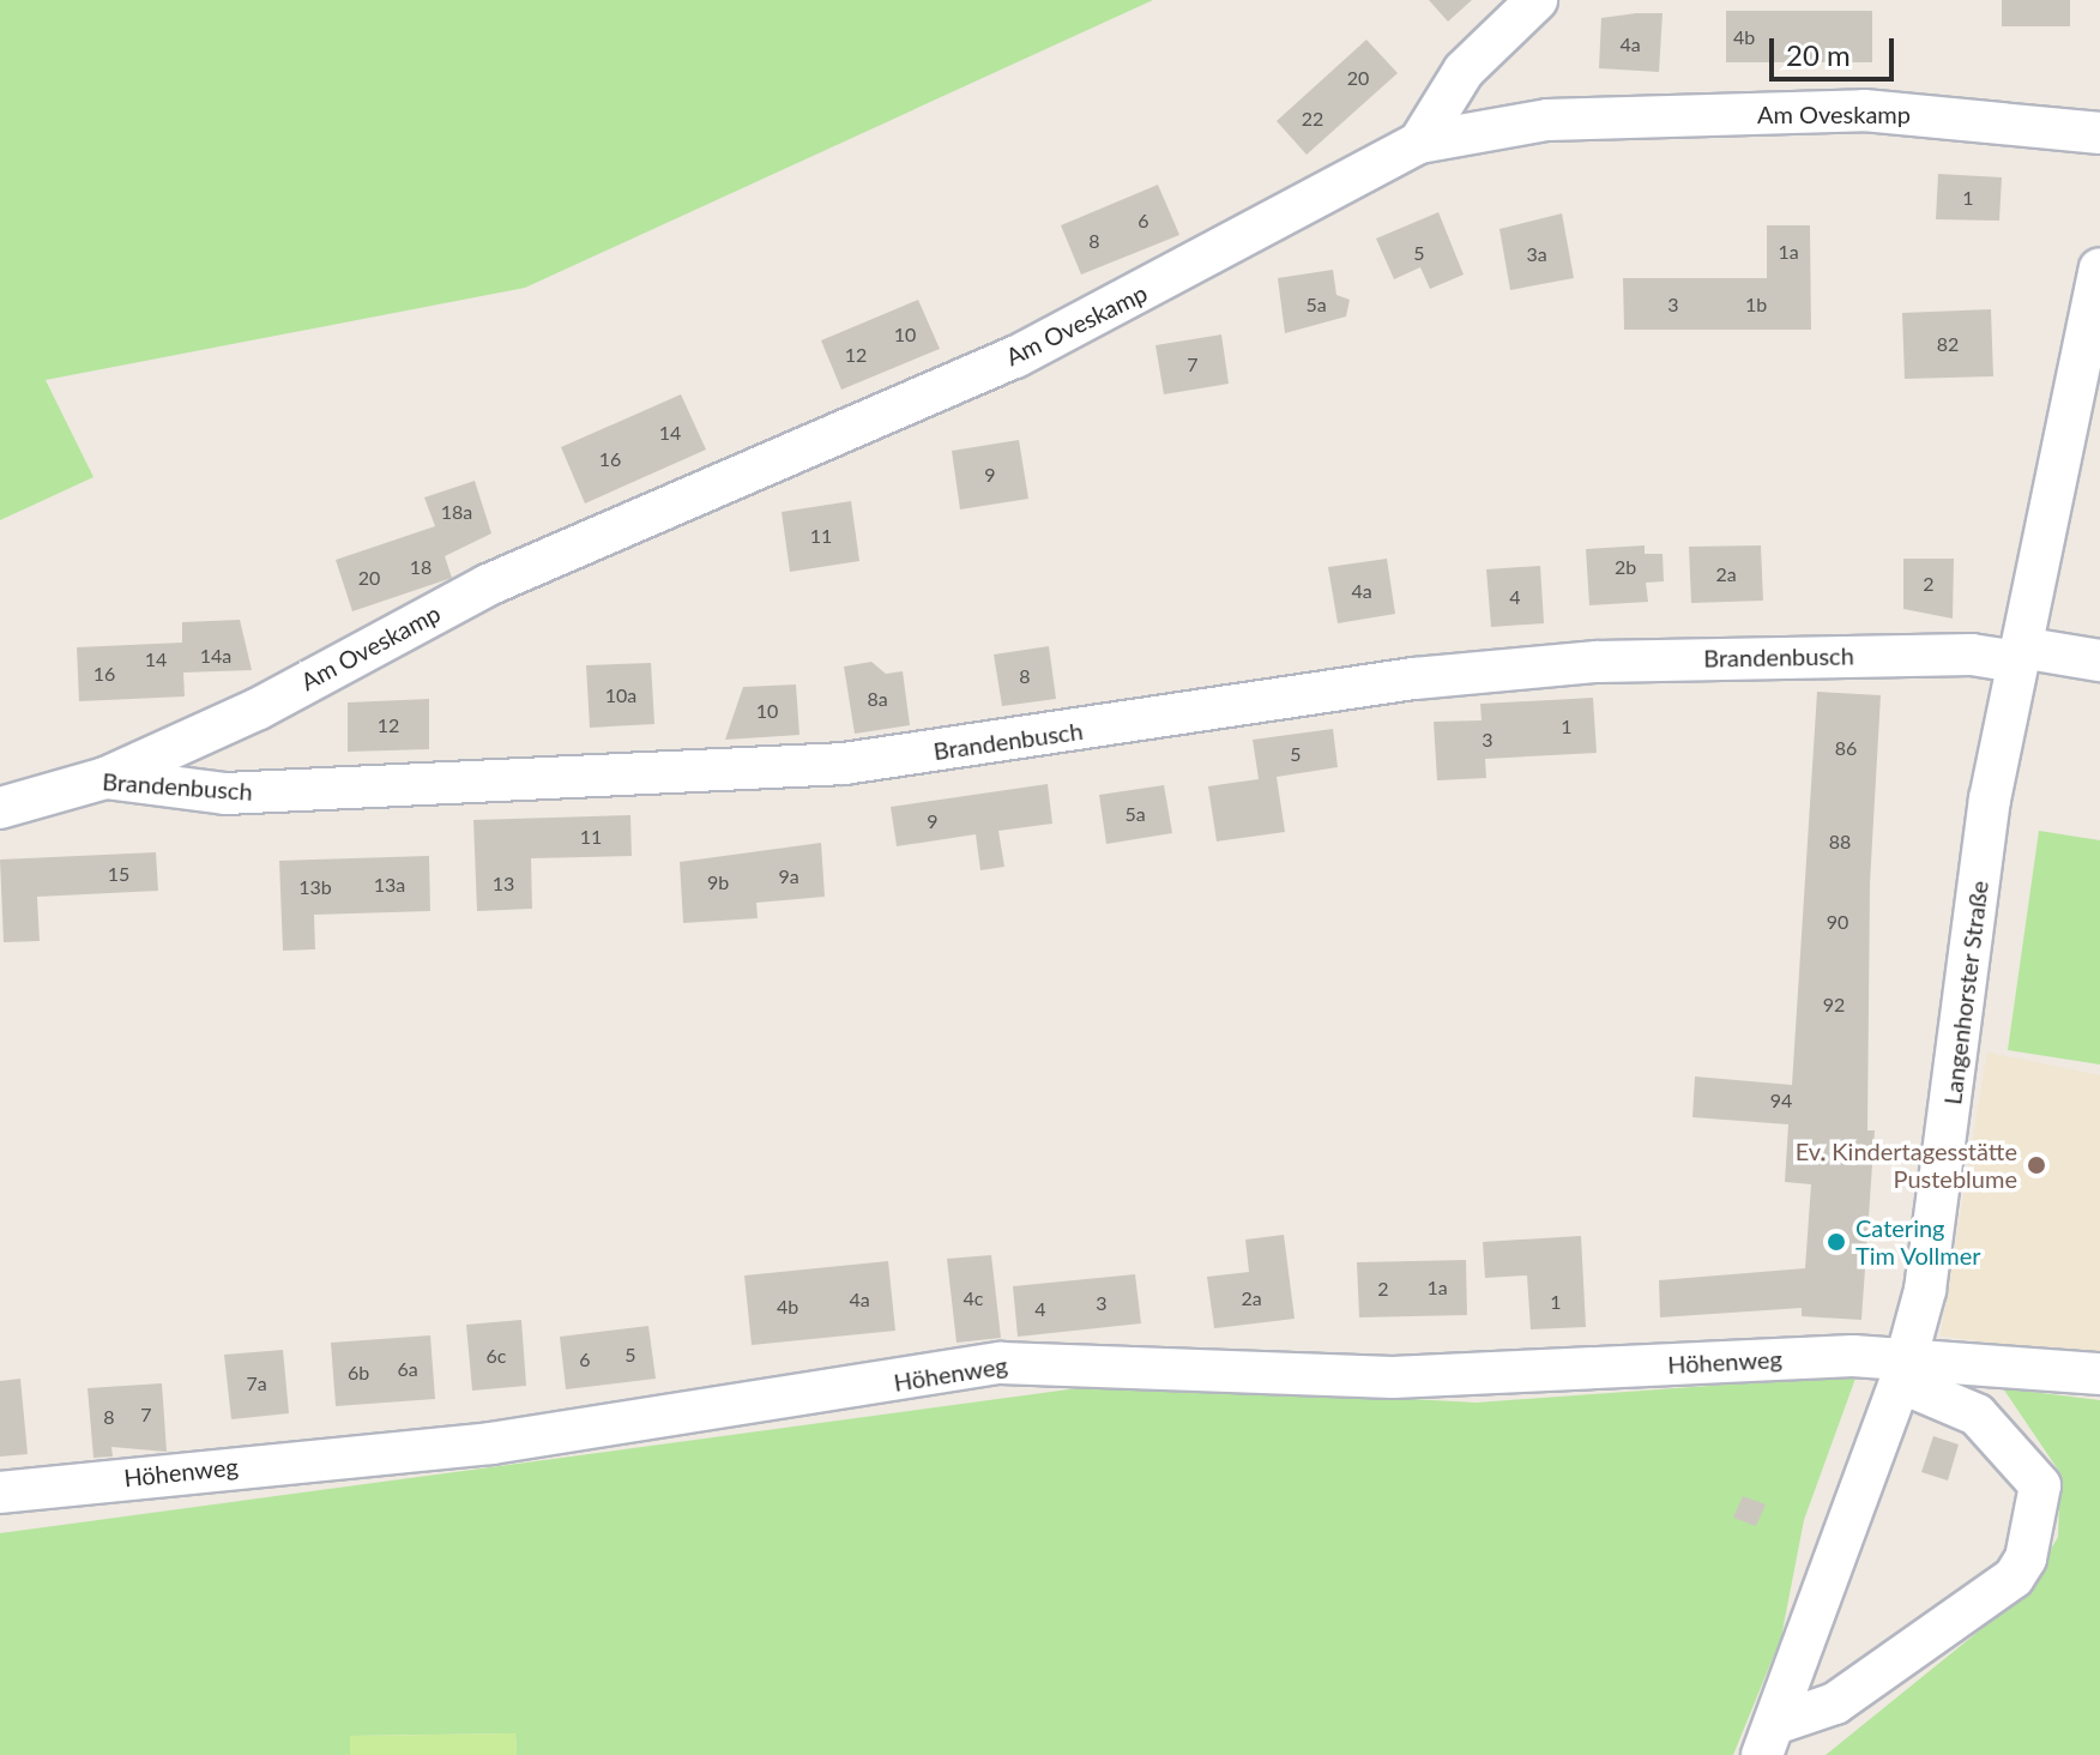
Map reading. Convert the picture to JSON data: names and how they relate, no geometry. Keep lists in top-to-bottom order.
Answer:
{
  "streets": {
    "street": [
      "Am Oveskamp",
      "Brandenbusch",
      "Langenhorster Straße",
      "Höhenweg"
    ]
  },
  "crossings": [
    ["Am Oveskamp", "Brandenbusch"],
    ["Brandenbusch", "Langenhorster Straße"],
    ["Langenhorster Straße", "Höhenweg"]
  ],
  "places": ["Ev. Kindertagesstätte Pusteblume", "Catering Tim Vollmer"],
  "house_numbers": [
    "4b",
    "4a",
    "20",
    "22",
    "1",
    "6",
    "8",
    "1a",
    "5",
    "3a",
    "5a",
    "3",
    "1b",
    "10",
    "82",
    "12",
    "7",
    "14",
    "16",
    "9",
    "18a",
    "11",
    "18",
    "2b",
    "2a",
    "20",
    "2",
    "4a",
    "4",
    "14a",
    "14",
    "16",
    "8",
    "10a",
    "8a",
    "10",
    "12",
    "1",
    "3",
    "86",
    "5",
    "5a",
    "9",
    "11",
    "88",
    "15",
    "9a",
    "9b",
    "13",
    "13a",
    "13b",
    "90",
    "92",
    "94",
    "1a",
    "2",
    "4c",
    "2a",
    "4a",
    "1",
    "3",
    "4b",
    "4",
    "5",
    "6c",
    "6",
    "6a",
    "6b",
    "7a",
    "7",
    "8"
  ],
  "scale_bar": "20 m"
}
